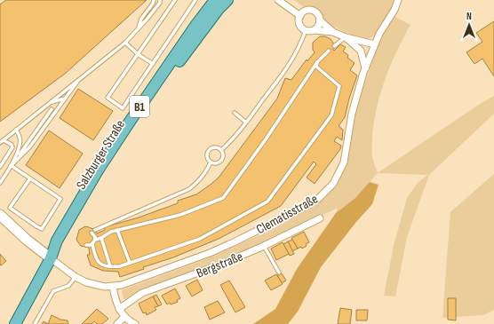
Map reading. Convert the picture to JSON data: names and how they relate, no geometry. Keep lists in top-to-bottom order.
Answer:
{
  "streets": {
    "main road": ["B1", "Salzburger Straße"],
    "street": ["Clematisstraße", "Bergstraße"]
  },
  "north": "top"
}
